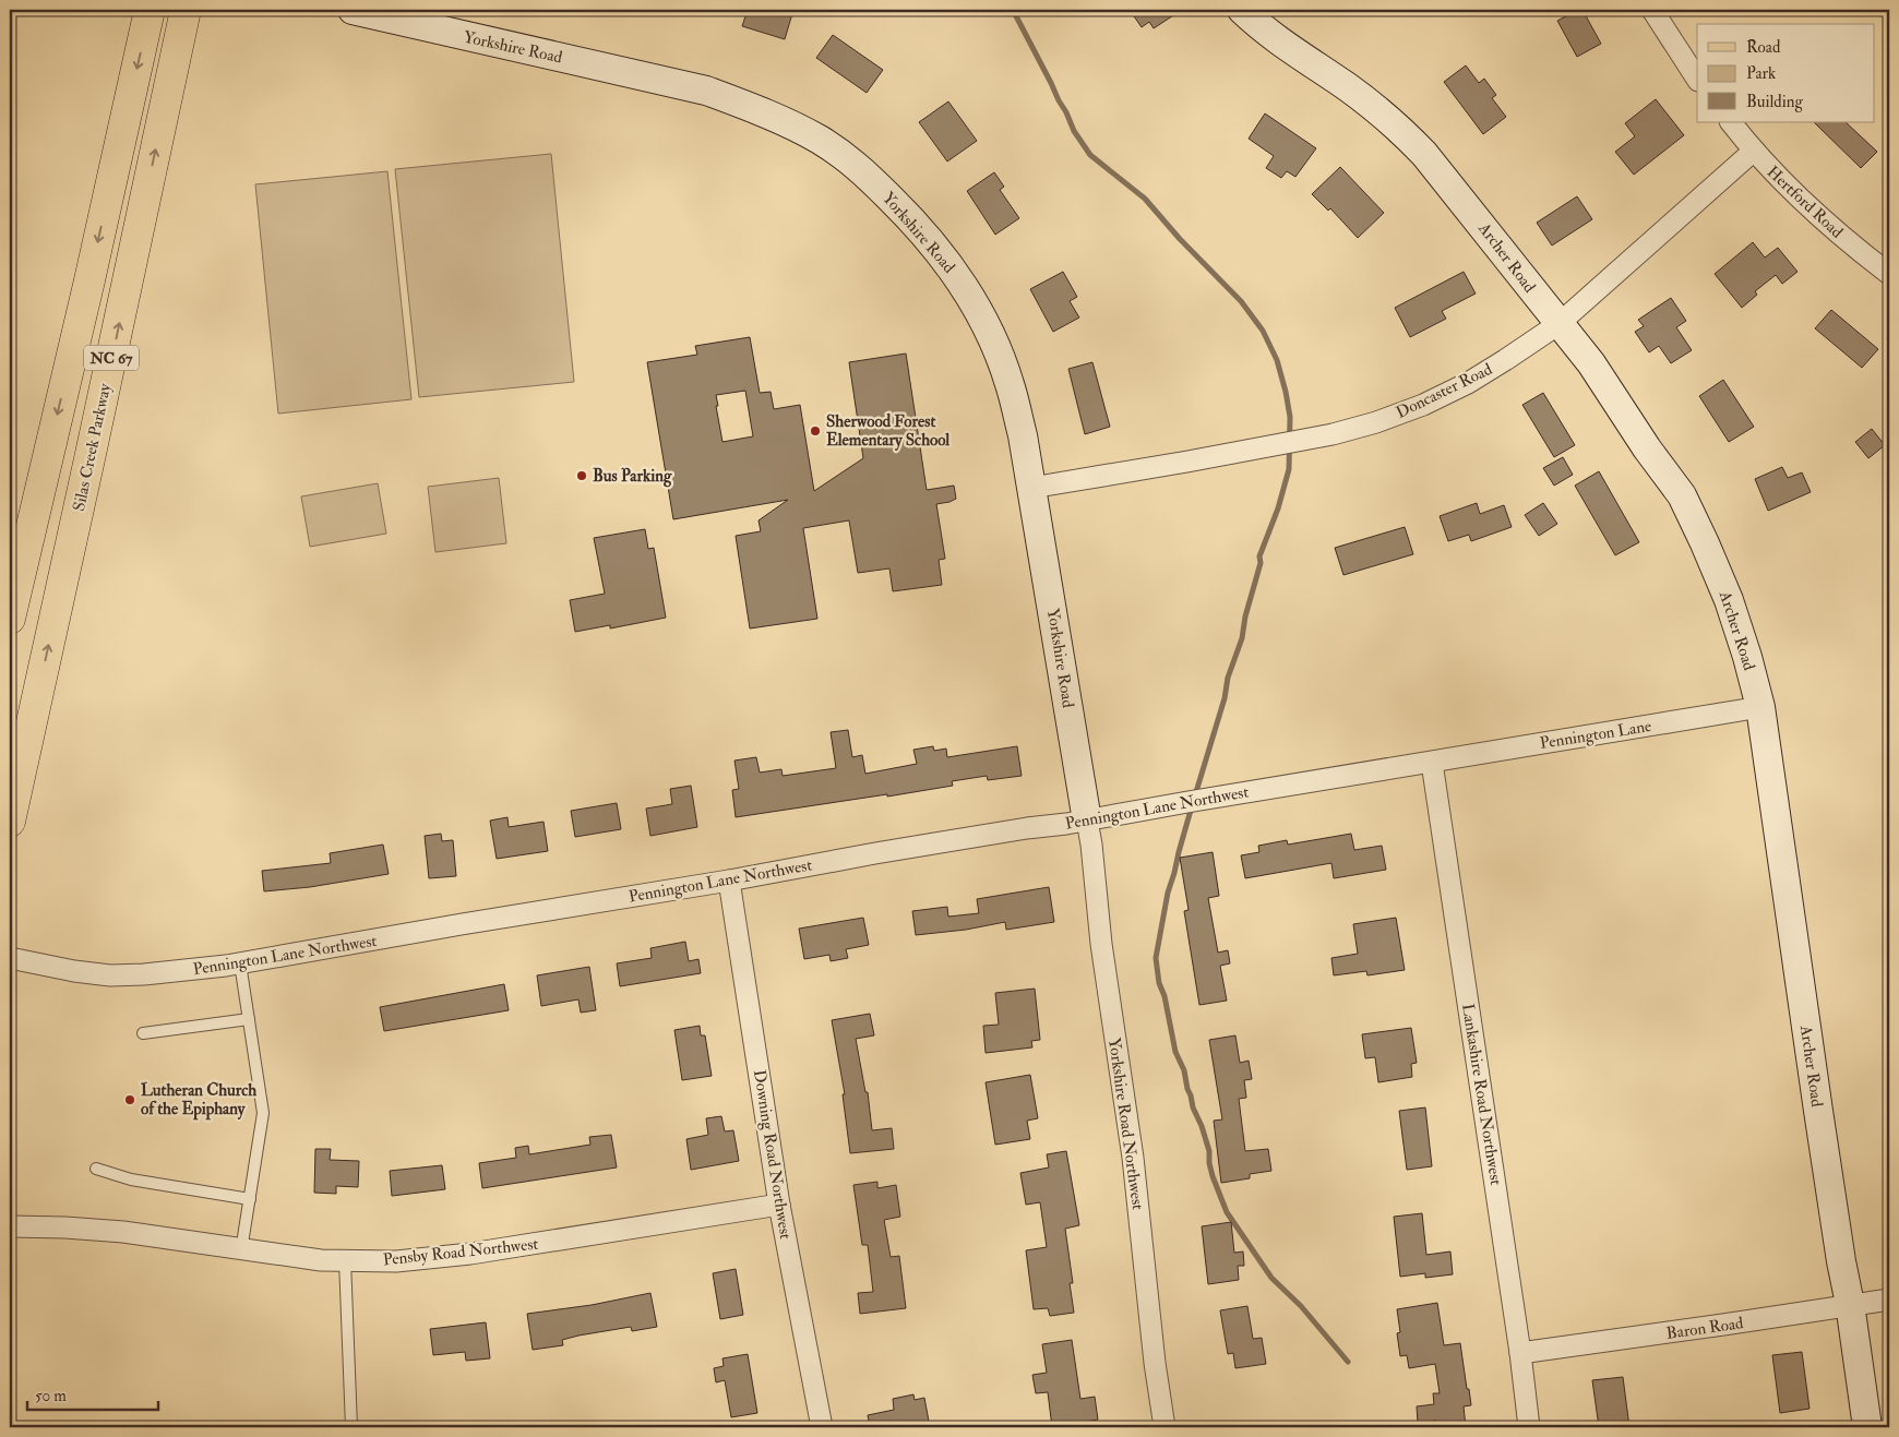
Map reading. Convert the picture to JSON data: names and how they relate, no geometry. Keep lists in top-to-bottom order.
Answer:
{
  "streets": {
    "main road": ["NC 67", "Silas Creek Parkway"],
    "street": [
      "Yorkshire Road",
      "Hertford Road",
      "Archer Road",
      "Doncaster Road",
      "Pennington Lane",
      "Pennington Lane Northwest",
      "Lankashire Road Northwest",
      "Yorkshire Road Northwest",
      "Downing Road Northwest",
      "Pensby Road Northwest",
      "Baron Road"
    ]
  },
  "crossings": [
    ["Yorkshire Road", "Doncaster Road"],
    ["Yorkshire Road", "Pennington Lane Northwest"],
    ["Yorkshire Road", "Yorkshire Road Northwest"],
    ["Hertford Road", "Doncaster Road"],
    ["Archer Road", "Doncaster Road"],
    ["Archer Road", "Pennington Lane"],
    ["Archer Road", "Baron Road"],
    ["Pennington Lane", "Pennington Lane Northwest"],
    ["Pennington Lane", "Lankashire Road Northwest"],
    ["Pennington Lane Northwest", "Lankashire Road Northwest"],
    ["Pennington Lane Northwest", "Yorkshire Road Northwest"],
    ["Pennington Lane Northwest", "Downing Road Northwest"],
    ["Lankashire Road Northwest", "Baron Road"],
    ["Downing Road Northwest", "Pensby Road Northwest"]
  ],
  "places": ["Sherwood Forest Elementary School", "Bus Parking", "Lutheran Church of the Epiphany"],
  "legend": ["Road", "Park", "Building"],
  "scale_bar": "50 m"
}
